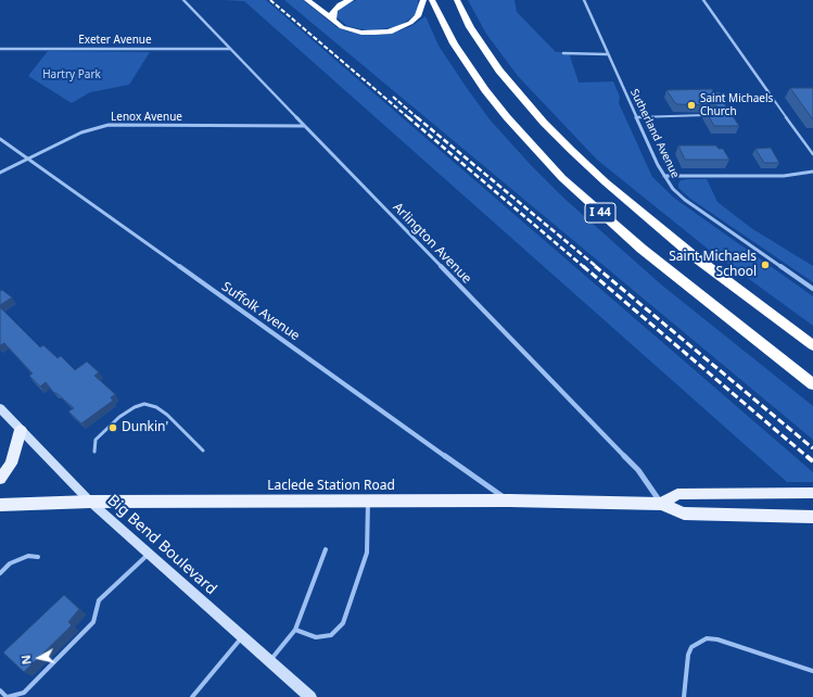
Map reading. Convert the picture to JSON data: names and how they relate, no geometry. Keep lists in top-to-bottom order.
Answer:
{
  "streets": {
    "highway": ["I 44"],
    "main road": ["Laclede Station Road", "Big Bend Boulevard"],
    "street": [
      "Exeter Avenue",
      "Lenox Avenue",
      "Sutherland Avenue",
      "Arlington Avenue",
      "Suffolk Avenue"
    ]
  },
  "crossings": [
    ["Exeter Avenue", "Arlington Avenue"],
    ["Lenox Avenue", "Arlington Avenue"],
    ["Lenox Avenue", "Suffolk Avenue"],
    ["Arlington Avenue", "Laclede Station Road"],
    ["Suffolk Avenue", "Laclede Station Road"],
    ["Laclede Station Road", "Big Bend Boulevard"]
  ],
  "parks": ["Hartry Park"],
  "places": ["Saint Michaels Church", "Saint Michaels School", "Dunkin'"],
  "north": "left"
}
